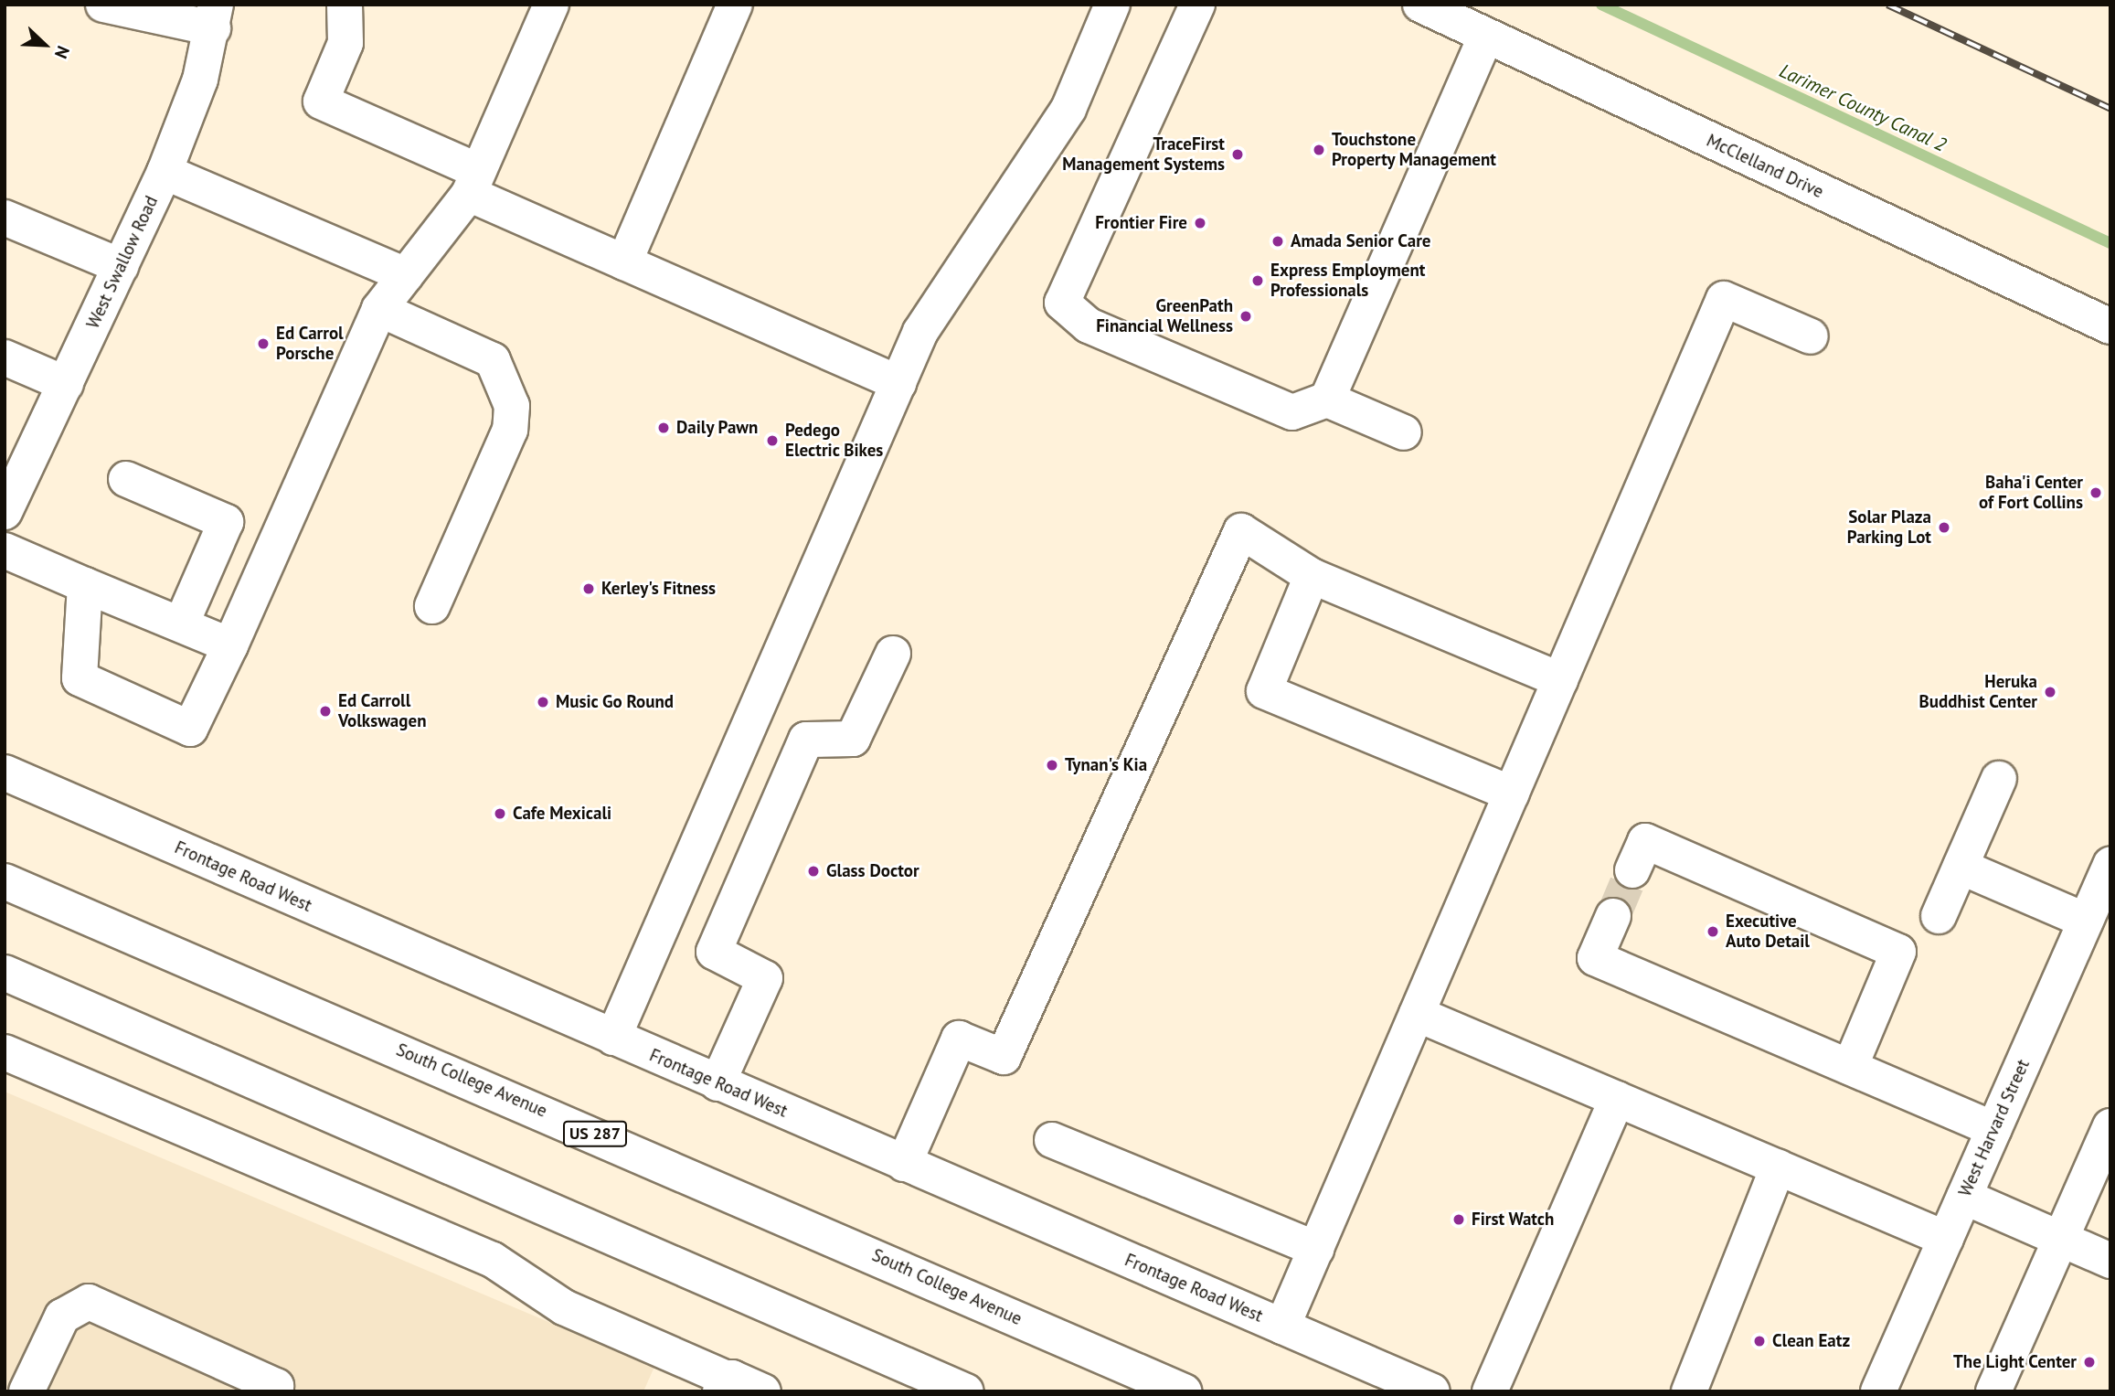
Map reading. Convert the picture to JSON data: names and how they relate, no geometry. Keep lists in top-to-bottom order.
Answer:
{
  "streets": {
    "main road": [
      "McClelland Drive",
      "West Swallow Road",
      "Frontage Road West",
      "South College Avenue",
      "West Harvard Street",
      "US 287"
    ]
  },
  "water": ["Larimer County Canal 2"],
  "places": [
    "Touchstone Property Management",
    "TraceFirst Management Systems",
    "Frontier Fire",
    "Amada Senior Care",
    "Express Employment Professionals",
    "GreenPath Financial Wellness",
    "Ed Carrol Porsche",
    "Daily Pawn",
    "Pedego Electric Bikes",
    "Baha'i Center of Fort Collins",
    "Solar Plaza Parking Lot",
    "Kerley's Fitness",
    "Heruka Buddhist Center",
    "Music Go Round",
    "Ed Carroll Volkswagen",
    "Tynan's Kia",
    "Cafe Mexicali",
    "Glass Doctor",
    "Executive Auto Detail",
    "First Watch",
    "Clean Eatz",
    "The Light Center"
  ],
  "north": "bottom right"
}
